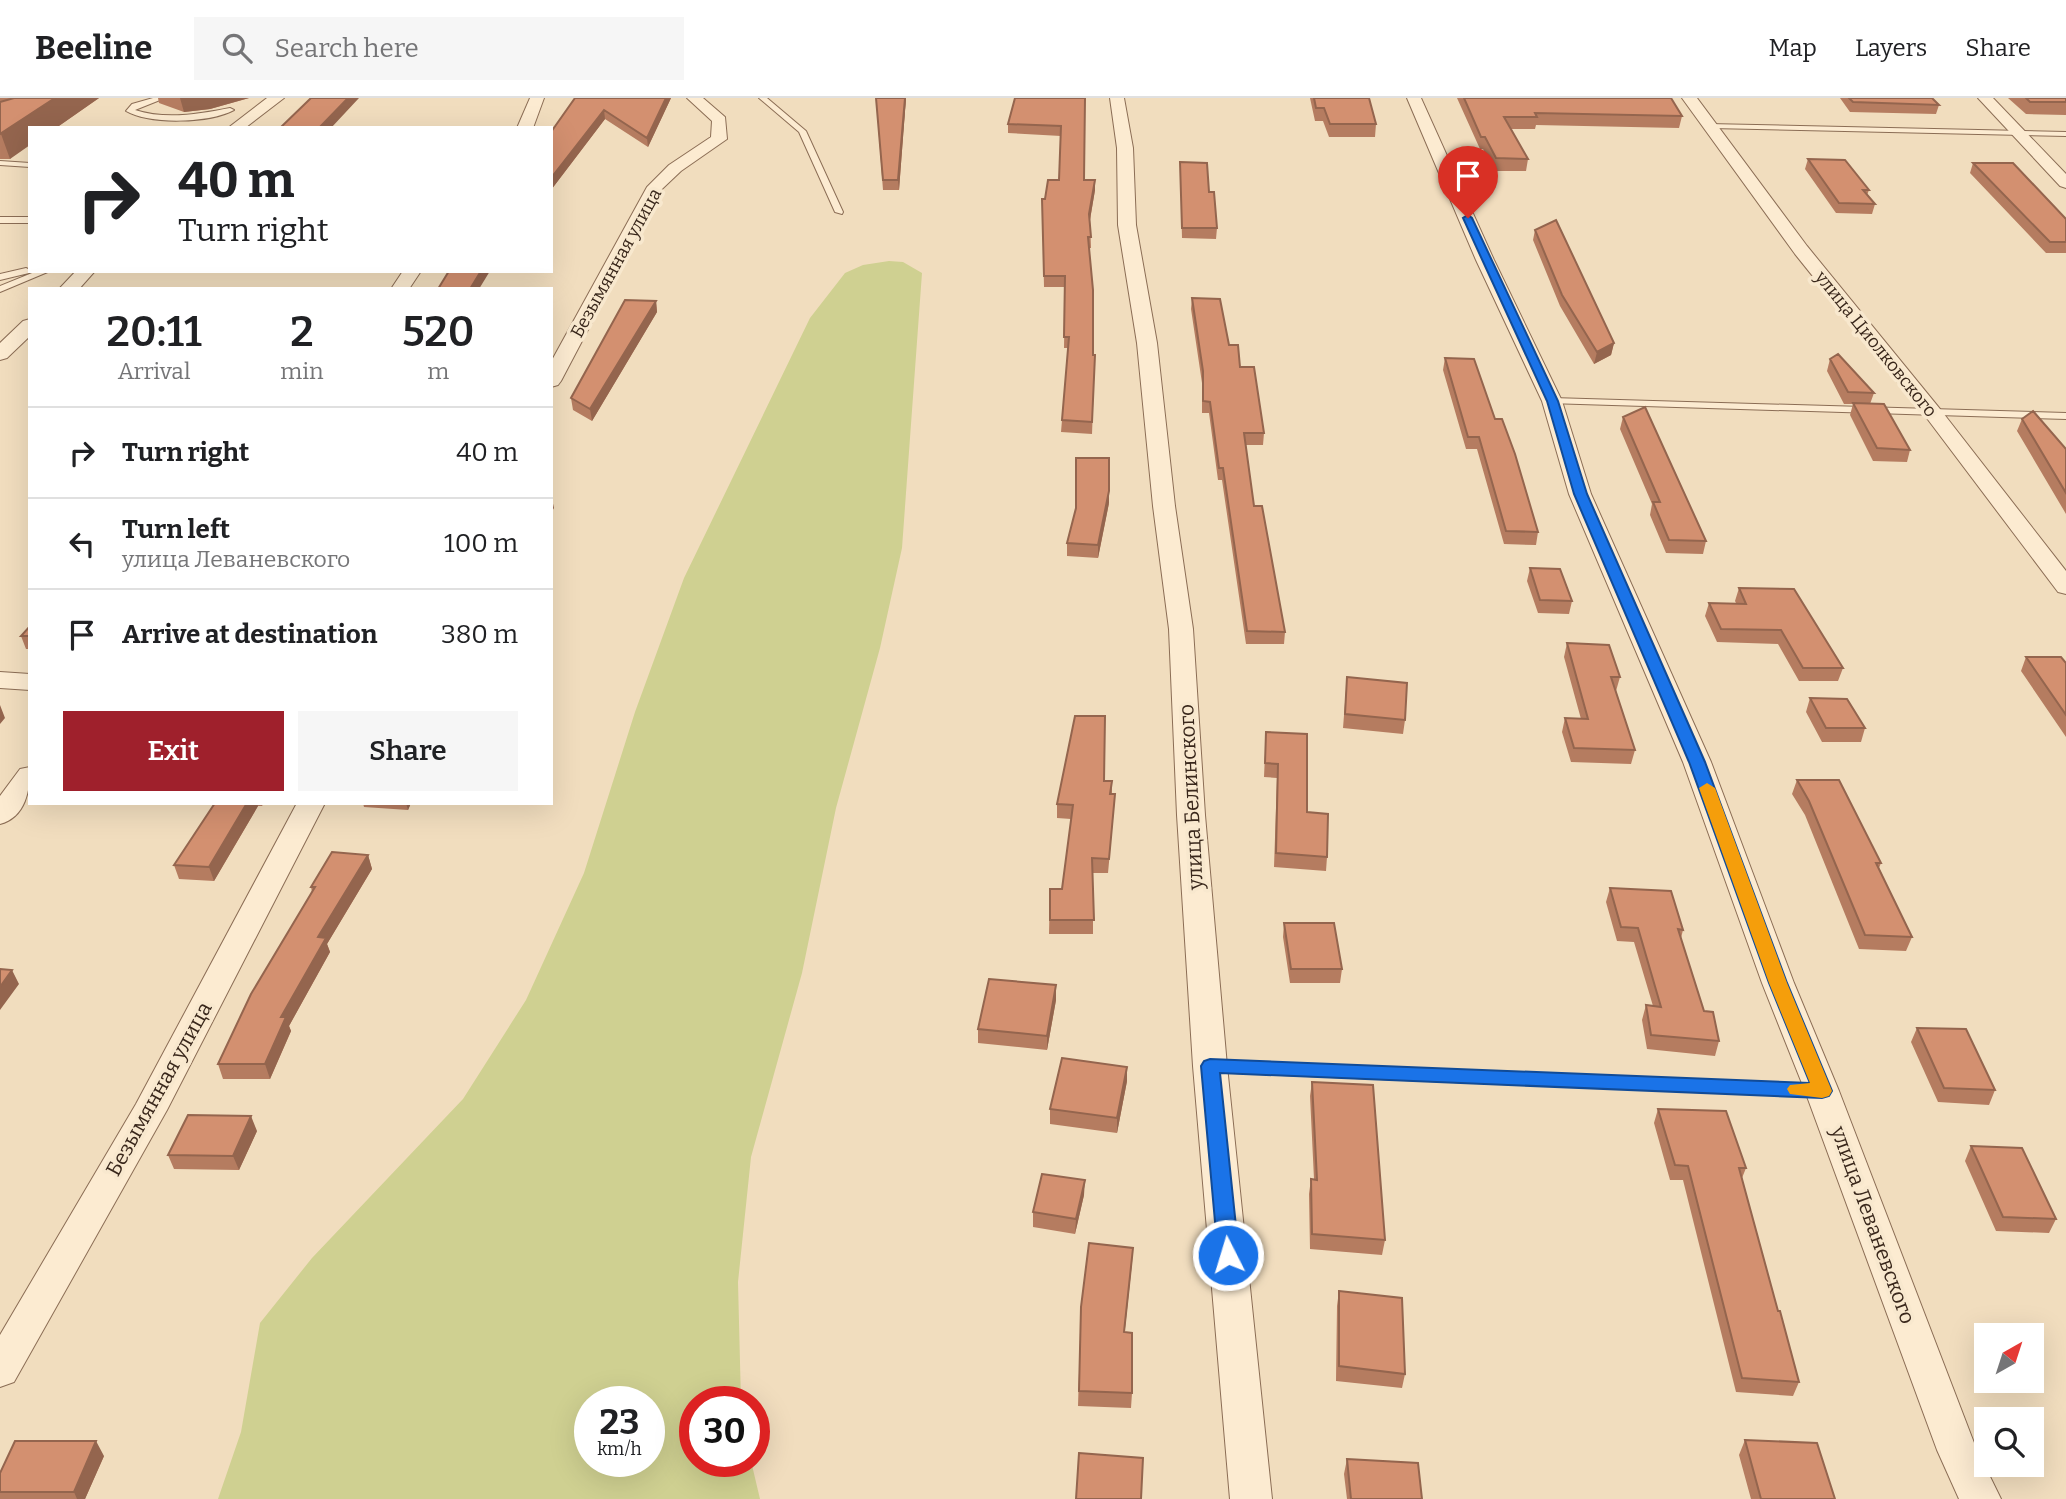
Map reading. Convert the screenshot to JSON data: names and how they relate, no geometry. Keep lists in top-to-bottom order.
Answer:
{
  "streets": {
    "street": [
      "Безымянная улица",
      "улица Циолковского",
      "улица Белинского",
      "улица Леваневского"
    ]
  },
  "north": "top right",
  "page": {
    "header": "Beeline",
    "search": "Search here",
    "nav": ["Map", "Layers", "Share"],
    "turn": ["40 m", "Turn right"],
    "eta": [
      "20:11",
      "Arrival",
      "2",
      "min",
      "520",
      "m"
    ],
    "list": [
      {
        "name": "Turn right",
        "value": "40 m"
      },
      {
        "name": "Turn left",
        "note": "улица Леваневского",
        "value": "100 m"
      },
      {
        "name": "Arrive at destination",
        "value": "380 m"
      }
    ],
    "buttons": ["Exit", "Share"],
    "speed": "23 km/h",
    "limit": "30"
  }
}
